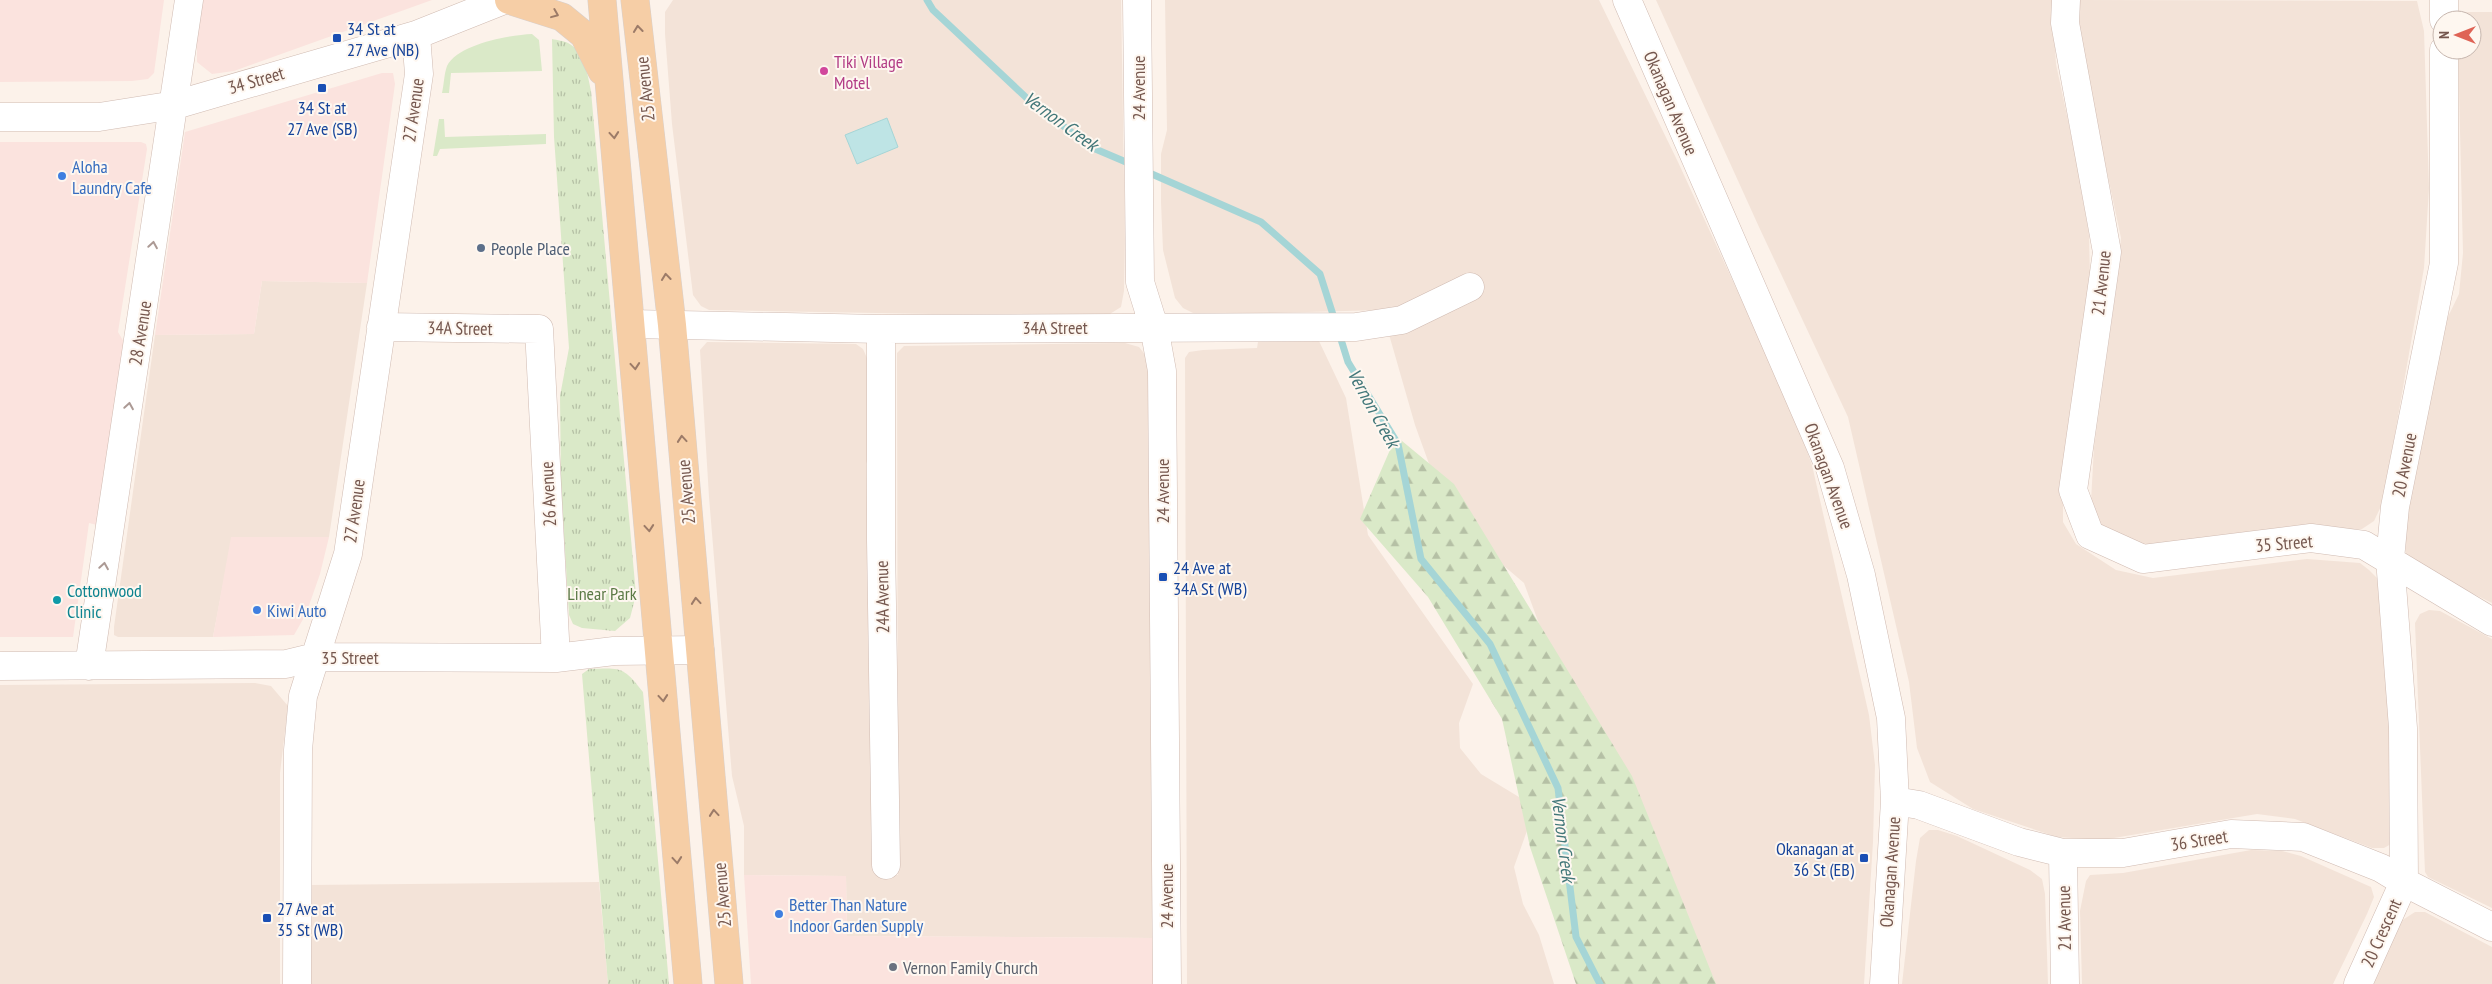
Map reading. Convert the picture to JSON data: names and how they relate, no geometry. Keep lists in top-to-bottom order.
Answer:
{
  "streets": {
    "main road": ["25 Avenue"],
    "street": [
      "34 Street",
      "24 Avenue",
      "Okanagan Avenue",
      "27 Avenue",
      "21 Avenue",
      "34A Street",
      "28 Avenue",
      "20 Avenue",
      "26 Avenue",
      "35 Street",
      "24A Avenue",
      "36 Street",
      "20 Crescent"
    ]
  },
  "crossings": [
    ["34 Street", "27 Avenue"],
    ["34 Street", "28 Avenue"],
    ["24 Avenue", "34A Street"],
    ["25 Avenue", "34A Street"],
    ["25 Avenue", "35 Street"],
    ["Okanagan Avenue", "36 Street"],
    ["27 Avenue", "34A Street"],
    ["27 Avenue", "35 Street"],
    ["21 Avenue", "35 Street"],
    ["21 Avenue", "36 Street"],
    ["34A Street", "26 Avenue"],
    ["34A Street", "24A Avenue"],
    ["28 Avenue", "35 Street"],
    ["20 Avenue", "35 Street"],
    ["20 Avenue", "36 Street"],
    ["20 Avenue", "20 Crescent"],
    ["26 Avenue", "35 Street"],
    ["36 Street", "20 Crescent"]
  ],
  "one_way": ["28 Avenue"],
  "water": ["Vernon Creek"],
  "parks": ["Linear Park"],
  "places": {
    "transit": [
      "34 St at 27 Ave (NB)",
      "34 St at 27 Ave (SB)",
      "24 Ave at 34A St (WB)",
      "Okanagan at 36 St (EB)",
      "27 Ave at 35 St (WB)"
    ],
    "other": [
      "Tiki Village Motel",
      "Aloha Laundry Cafe",
      "People Place",
      "Cottonwood Clinic",
      "Kiwi Auto",
      "Better Than Nature Indoor Garden Supply",
      "Vernon Family Church"
    ]
  },
  "north": "left"
}
